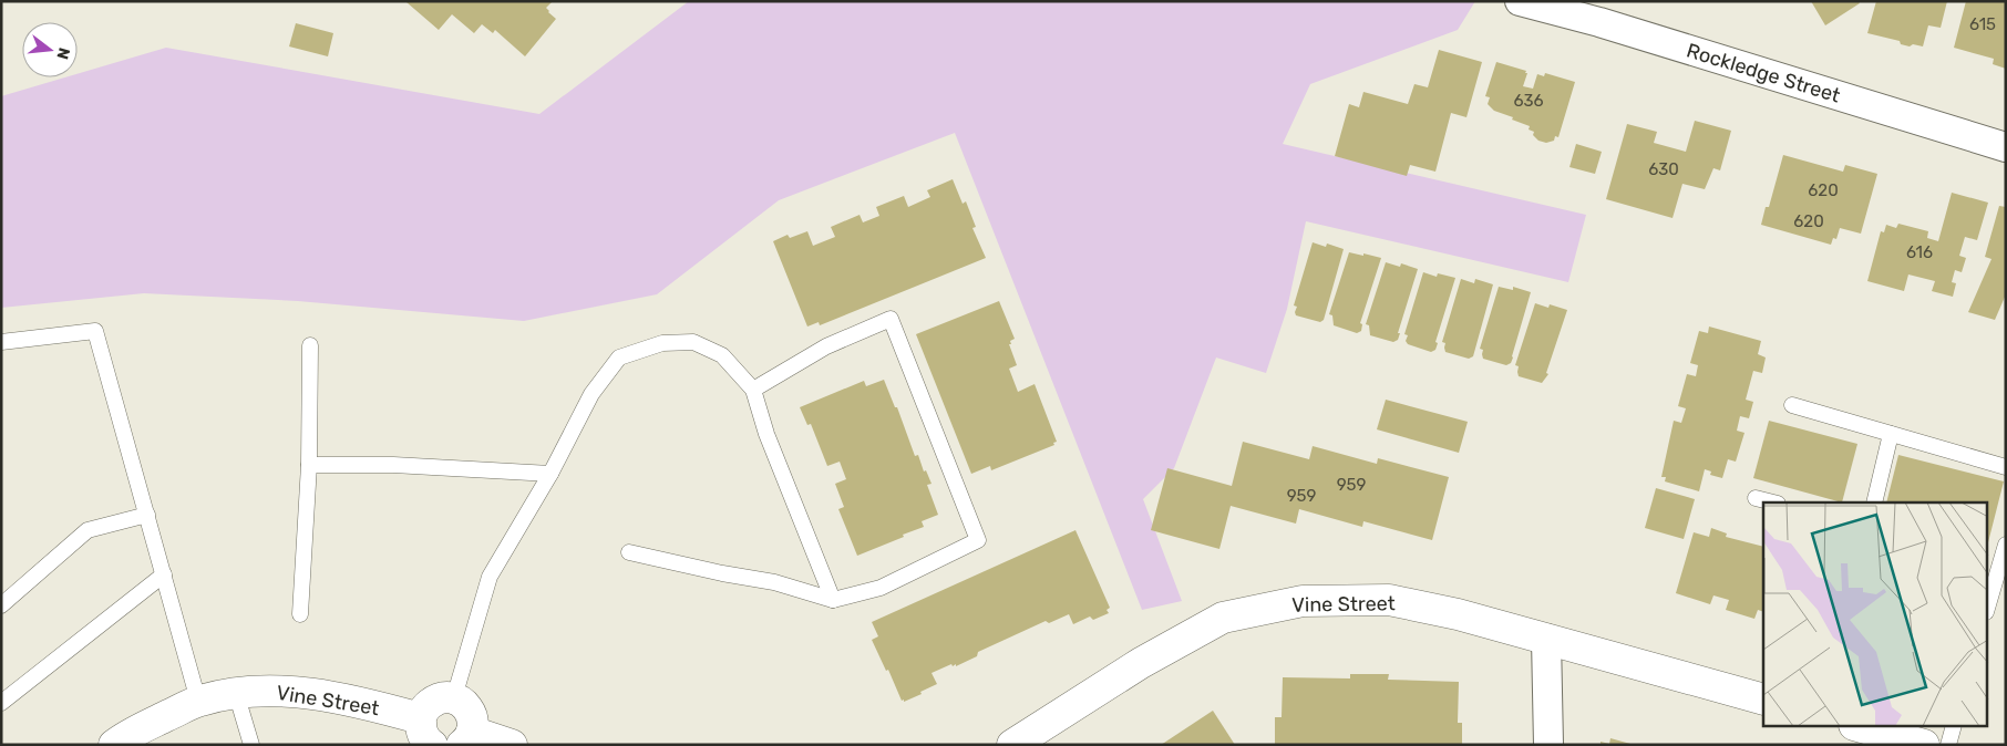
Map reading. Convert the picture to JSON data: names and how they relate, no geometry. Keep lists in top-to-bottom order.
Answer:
{
  "streets": {
    "street": ["Rockledge Street", "Vine Street"]
  },
  "house_numbers": [
    "615",
    "636",
    "630",
    "620",
    "620",
    "616",
    "959",
    "959"
  ],
  "north": "right"
}
